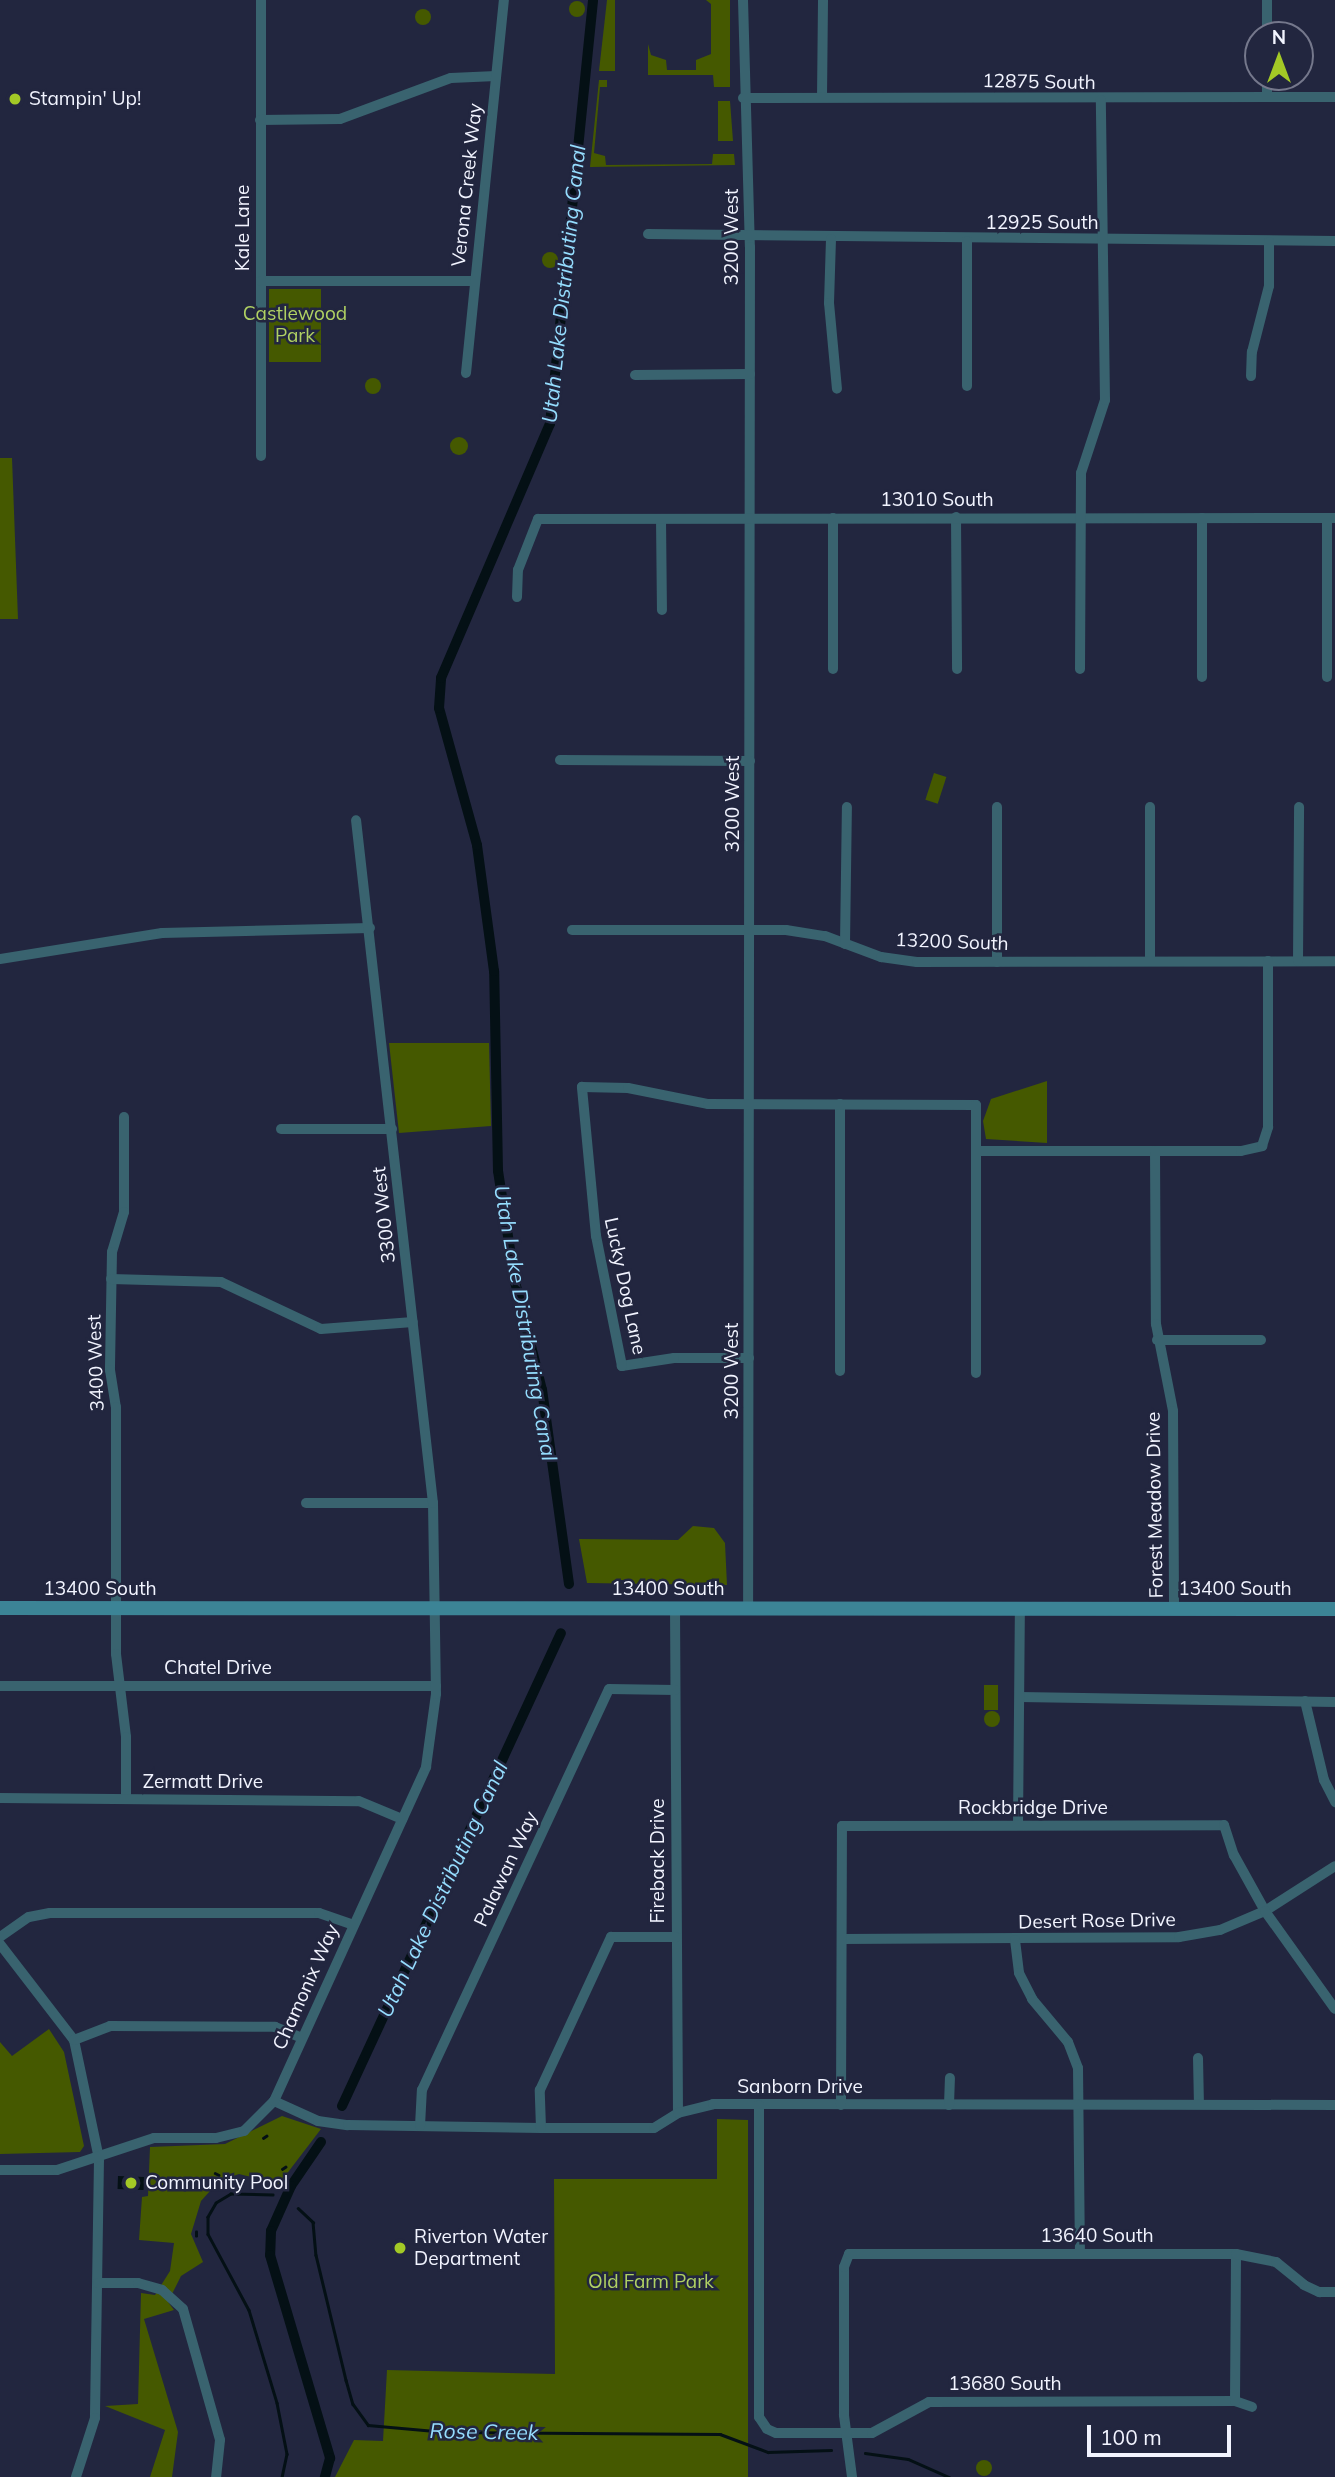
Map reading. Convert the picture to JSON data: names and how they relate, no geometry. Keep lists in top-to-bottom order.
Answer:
{
  "streets": {
    "main road": ["13400 South"],
    "street": [
      "12875 South",
      "Verona Creek Way",
      "12925 South",
      "Kale Lane",
      "3200 West",
      "13010 South",
      "13200 South",
      "3300 West",
      "Lucky Dog Lane",
      "3400 West",
      "Forest Meadow Drive",
      "Chatel Drive",
      "Zermatt Drive",
      "Rockbridge Drive",
      "Fireback Drive",
      "Palawan Way",
      "Desert Rose Drive",
      "Chamonix Way",
      "Sanborn Drive",
      "13640 South",
      "13680 South"
    ]
  },
  "crossings": [
    ["12875 South", "3200 West"],
    ["12925 South", "3200 West"],
    ["3200 West", "13010 South"],
    ["3200 West", "13200 South"],
    ["3200 West", "Lucky Dog Lane"],
    ["3200 West", "13400 South"],
    ["3300 West", "13400 South"],
    ["3300 West", "Chamonix Way"],
    ["3400 West", "13400 South"],
    ["3400 West", "Chatel Drive"],
    ["3400 West", "Zermatt Drive"],
    ["Forest Meadow Drive", "13400 South"],
    ["13400 South", "Fireback Drive"],
    ["13400 South", "Chamonix Way"],
    ["Chatel Drive", "Chamonix Way"],
    ["Zermatt Drive", "Chamonix Way"],
    ["Rockbridge Drive", "Desert Rose Drive"],
    ["Fireback Drive", "Palawan Way"],
    ["Fireback Drive", "Sanborn Drive"],
    ["Palawan Way", "Sanborn Drive"],
    ["Chamonix Way", "Sanborn Drive"],
    ["Sanborn Drive", "13680 South"],
    ["13640 South", "13680 South"]
  ],
  "water": ["Utah Lake Distributing Canal", "Rose Creek"],
  "parks": ["Castlewood Park", "Old Farm Park"],
  "places": ["Stampin' Up!", "Community Pool", "Riverton Water Department"],
  "scale_bar": "100 m",
  "north": "top"
}
